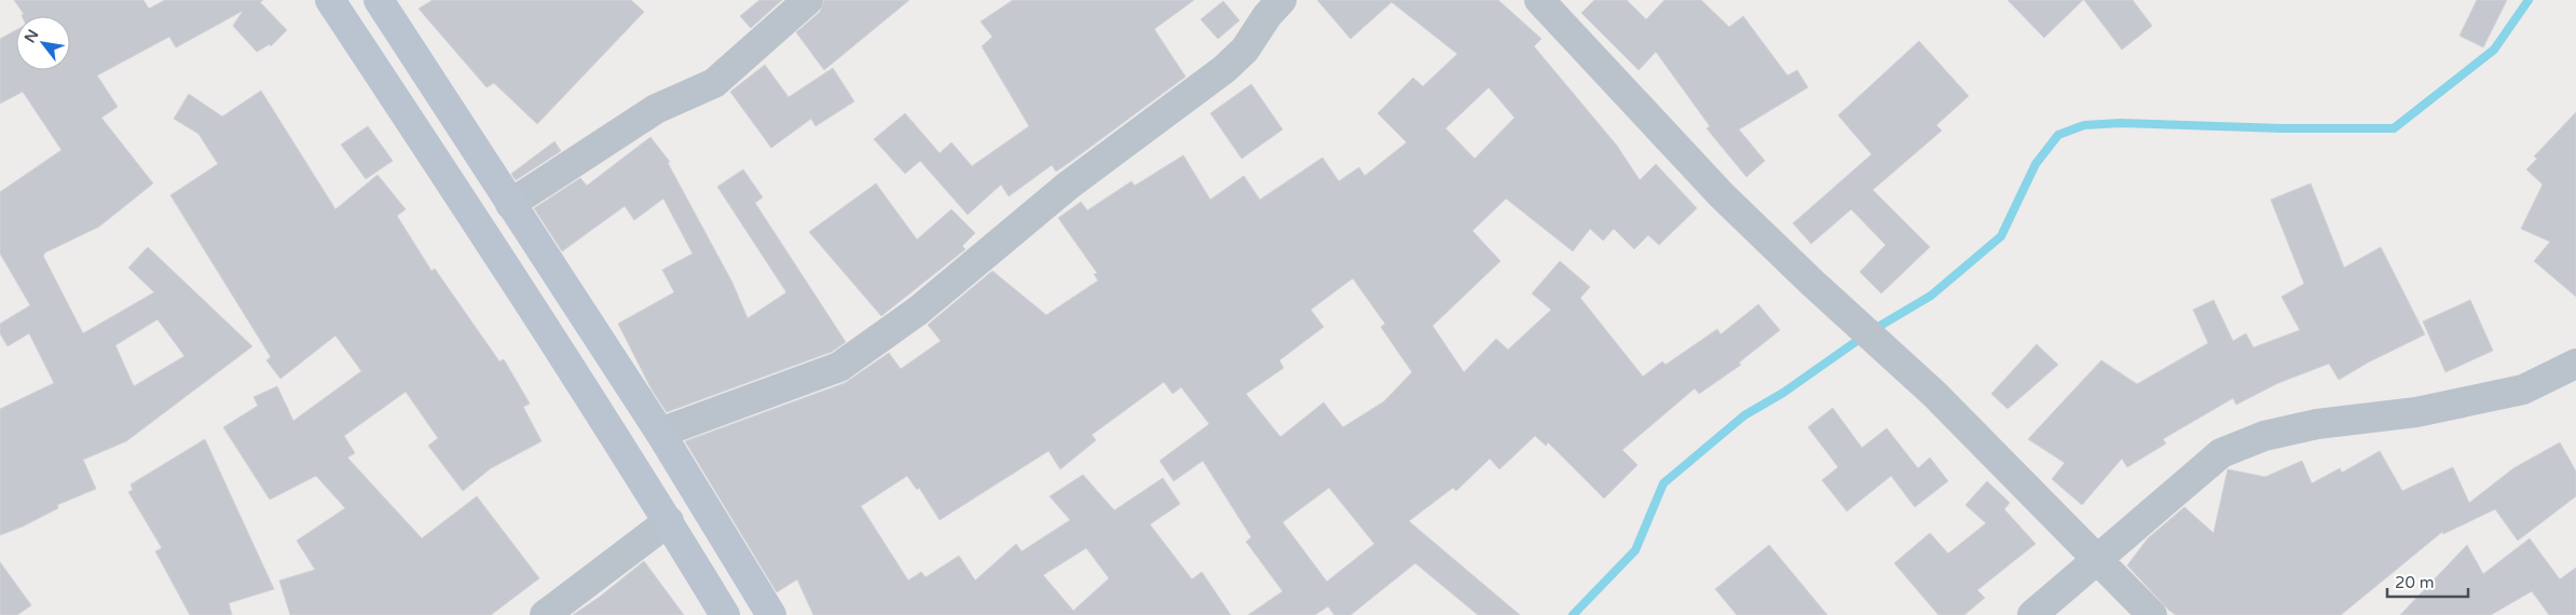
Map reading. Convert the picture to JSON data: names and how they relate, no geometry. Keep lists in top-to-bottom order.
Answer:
{
  "scale_bar": "20 m",
  "north": "top left"
}
